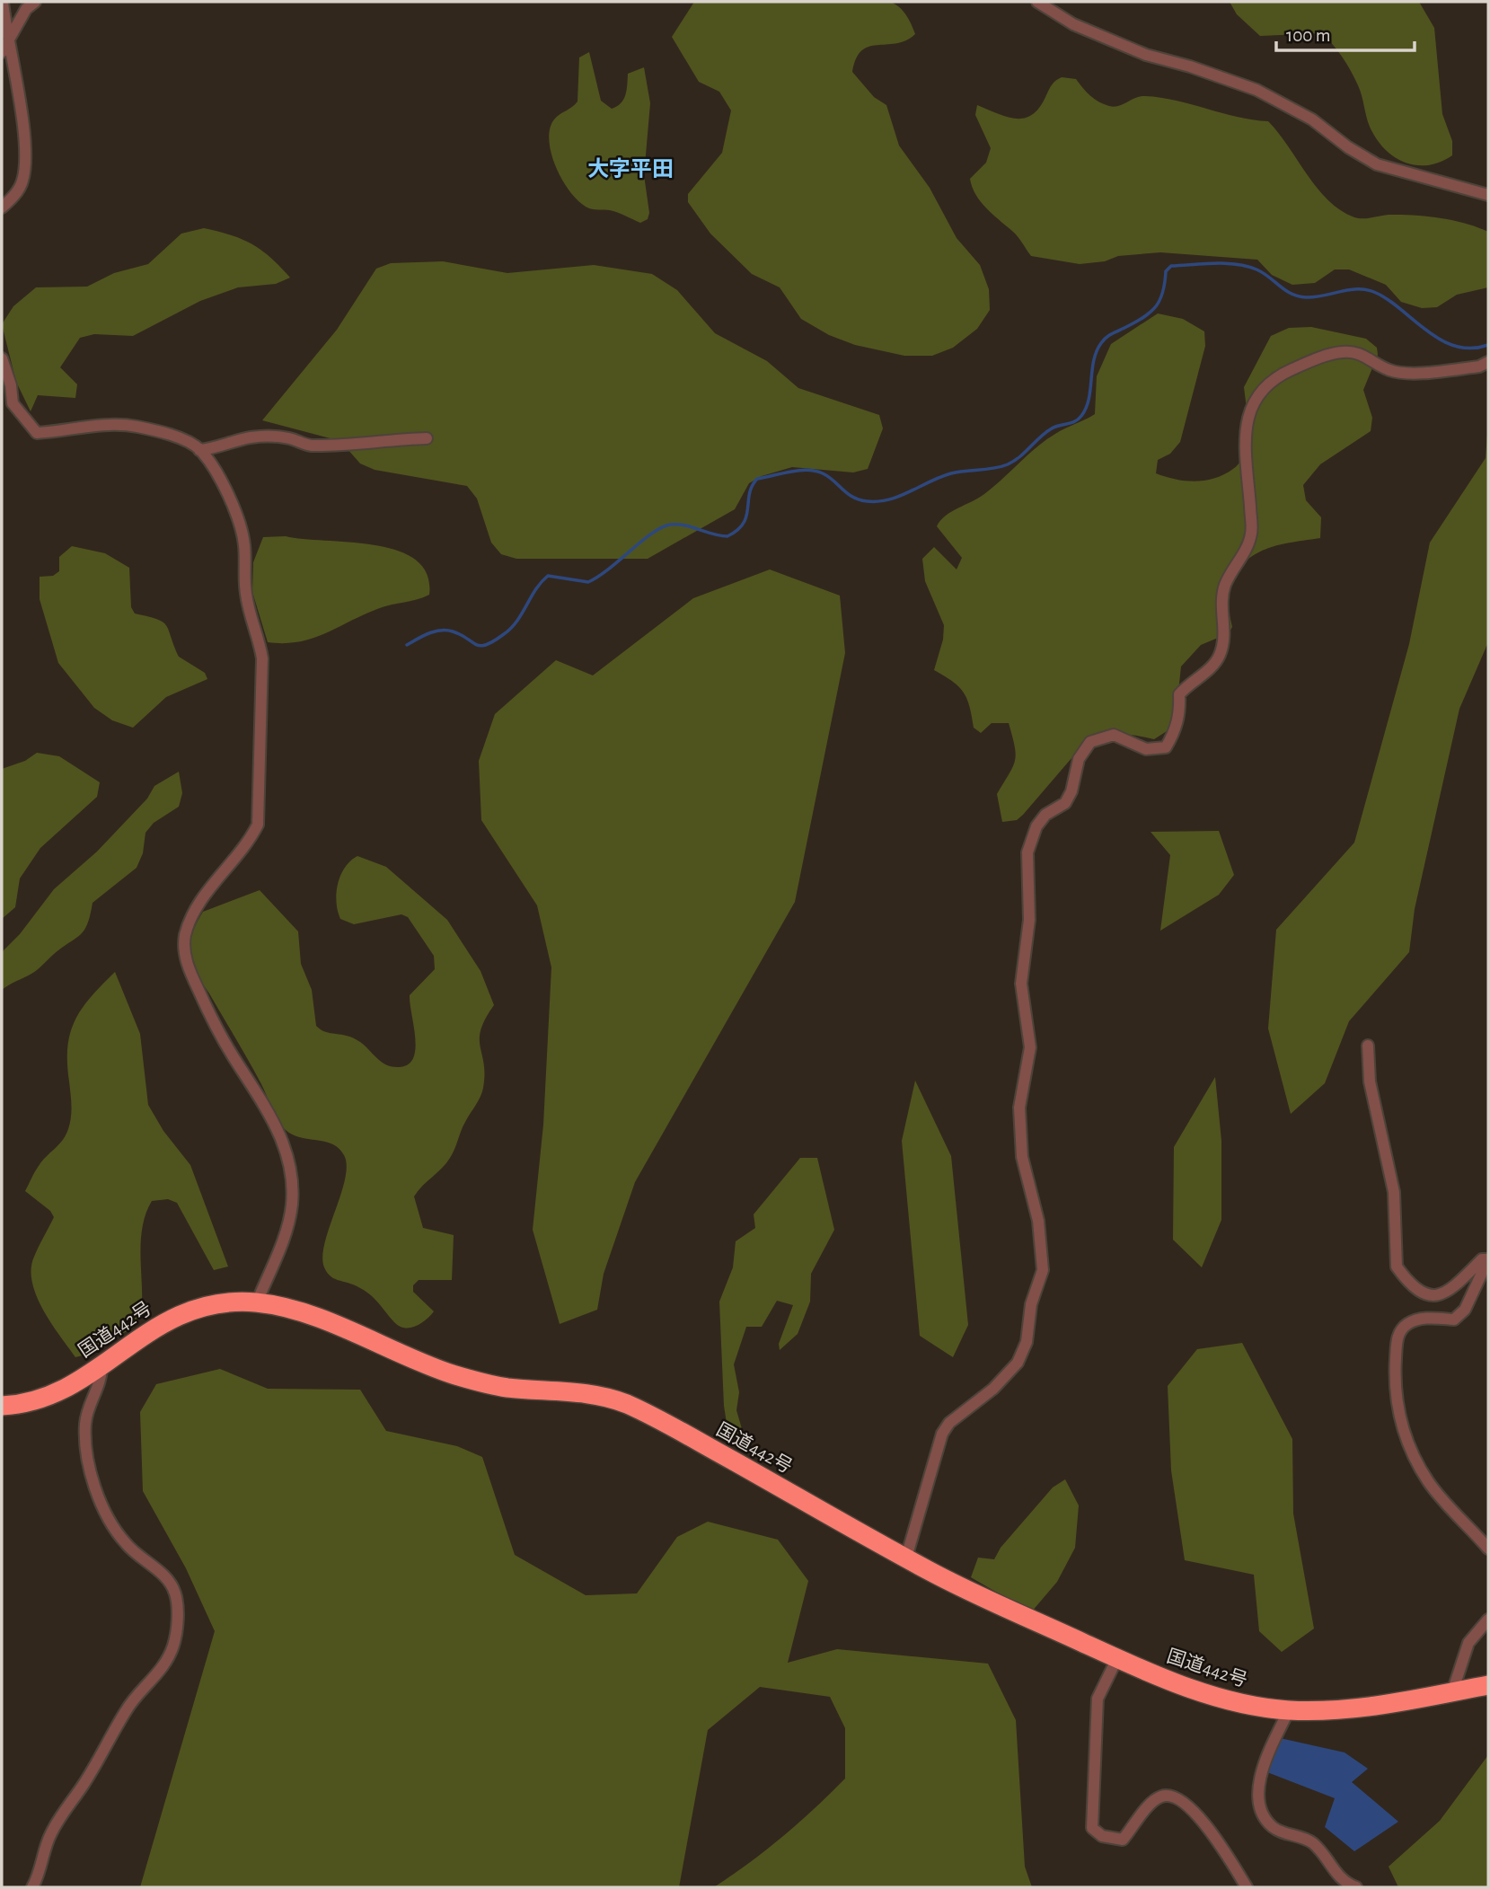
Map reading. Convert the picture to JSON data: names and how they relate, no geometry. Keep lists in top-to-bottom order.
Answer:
{
  "streets": {
    "highway": ["国道442号"]
  },
  "districts": ["大字平田"],
  "scale_bar": "100 m"
}
